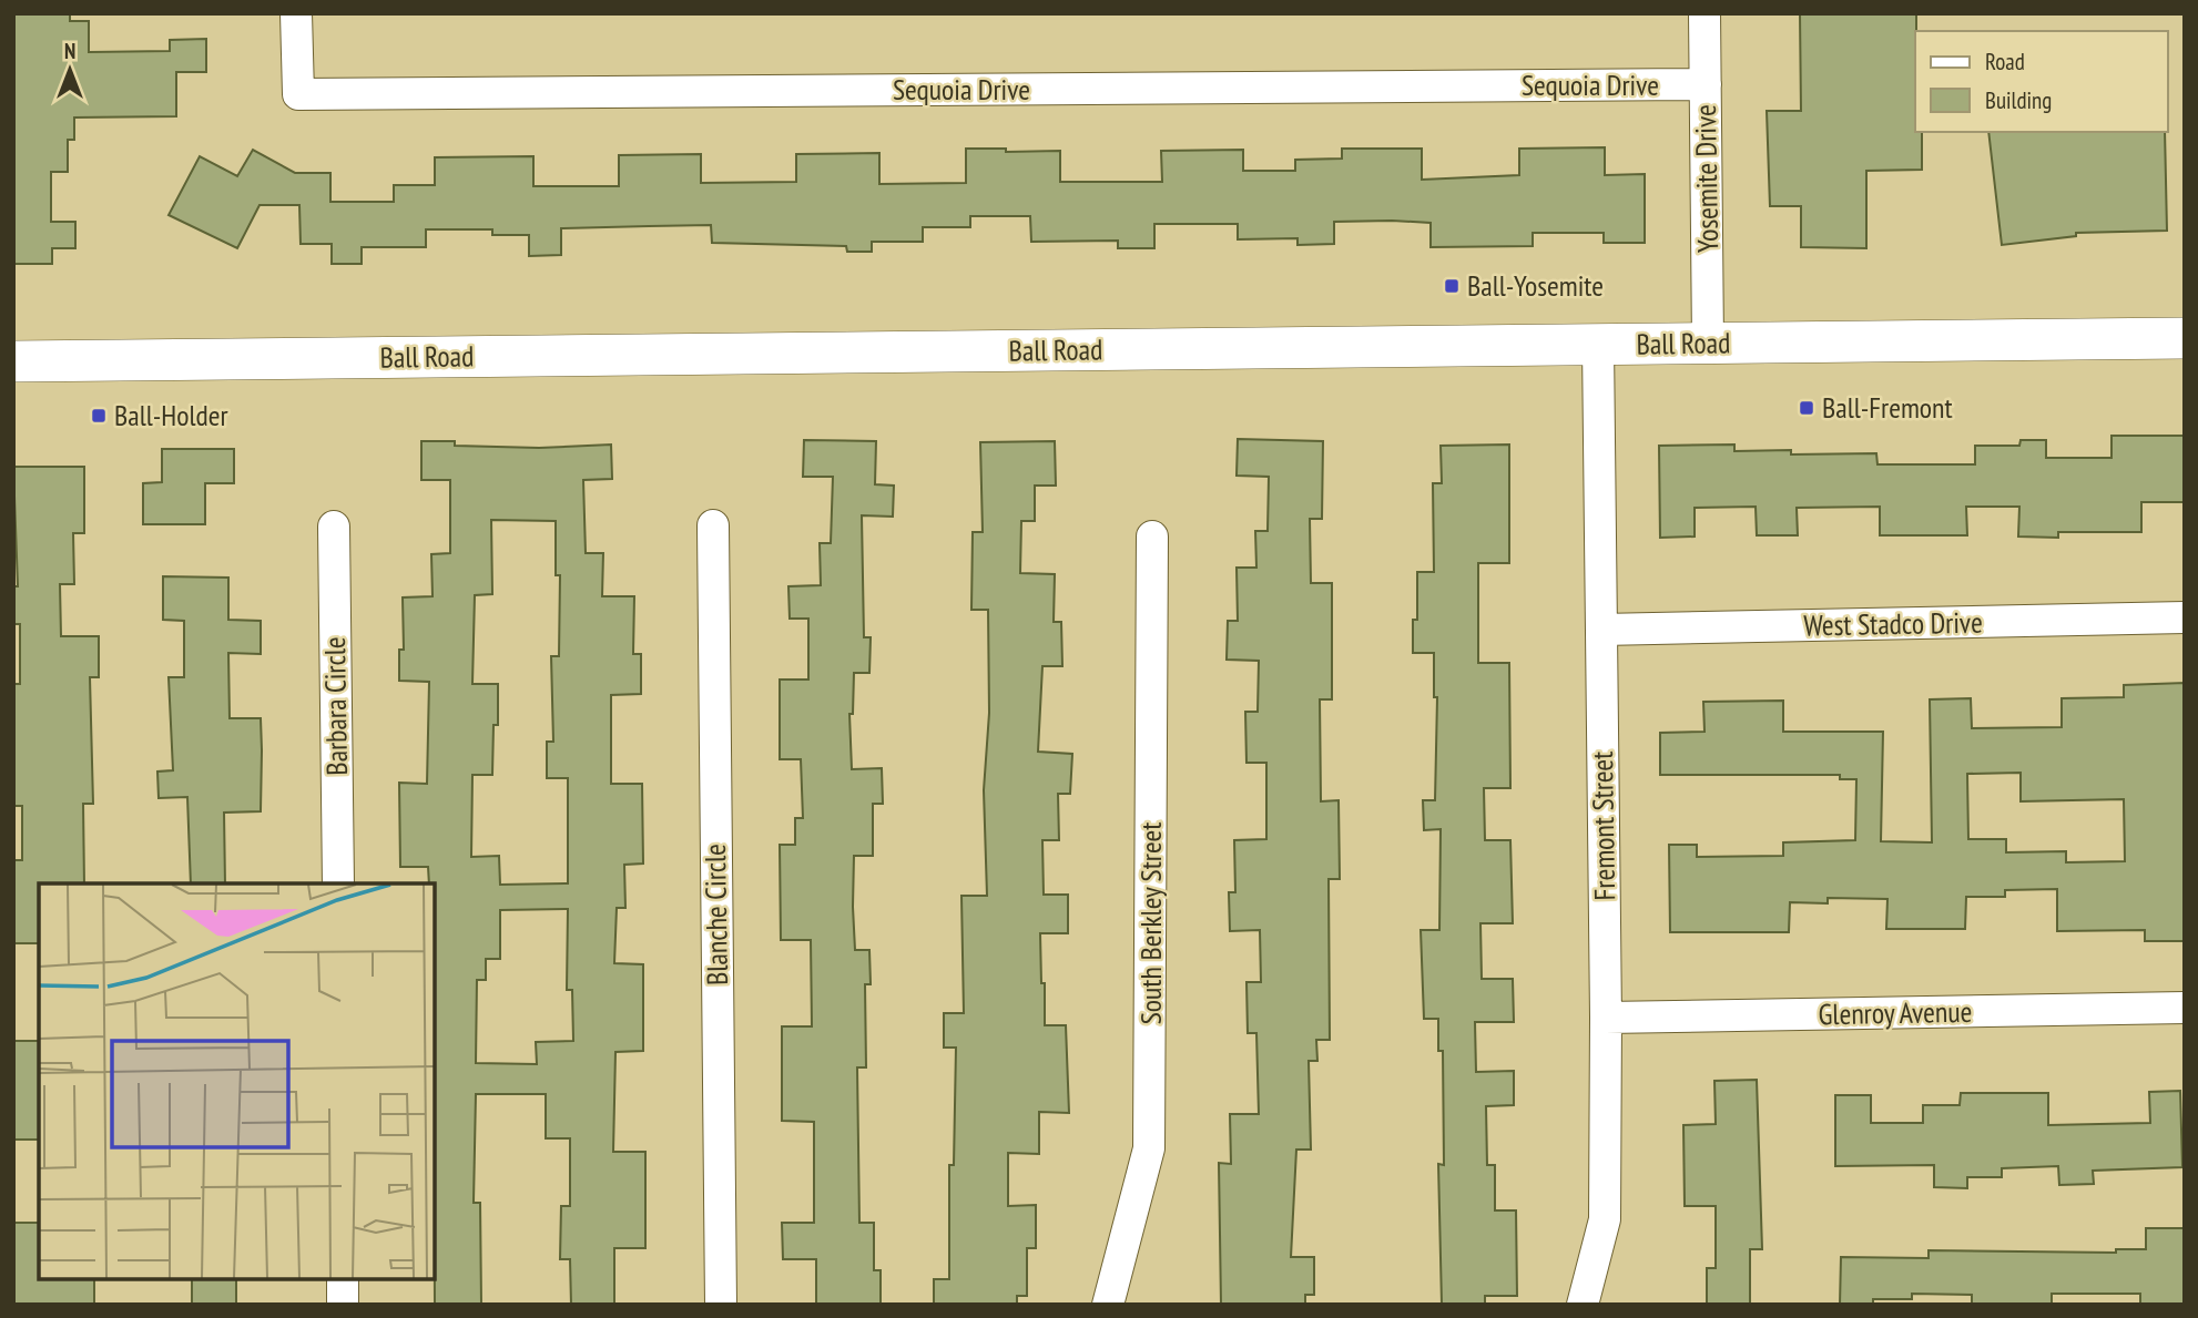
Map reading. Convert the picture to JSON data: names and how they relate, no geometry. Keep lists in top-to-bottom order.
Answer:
{
  "streets": {
    "main road": ["Ball Road"],
    "street": [
      "Sequoia Drive",
      "Yosemite Drive",
      "West Stadco Drive",
      "Barbara Circle",
      "Fremont Street",
      "Blanche Circle",
      "South Berkley Street",
      "Glenroy Avenue"
    ]
  },
  "crossings": [
    ["Sequoia Drive", "Yosemite Drive"],
    ["Yosemite Drive", "Ball Road"],
    ["Ball Road", "Fremont Street"],
    ["West Stadco Drive", "Fremont Street"],
    ["Fremont Street", "Glenroy Avenue"]
  ],
  "places": {
    "transit": ["Ball-Yosemite", "Ball-Fremont", "Ball-Holder"]
  },
  "legend": ["Road", "Building"],
  "north": "top"
}
